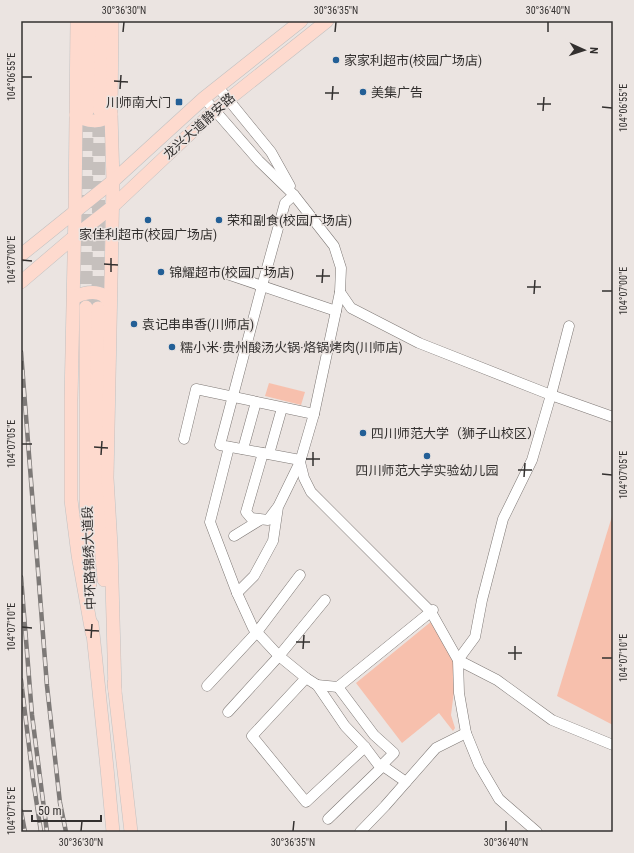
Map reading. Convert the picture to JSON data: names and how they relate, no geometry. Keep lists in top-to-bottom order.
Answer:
{
  "streets": {
    "main road": ["龙兴大道静安路", "中环路锦绣大道段"]
  },
  "places": {
    "other": [
      "家家利超市(校园广场店)",
      "美集广告",
      "家佳利超市(校园广场店)",
      "荣和副食(校园广场店)",
      "锦耀超市(校园广场店)",
      "袁记串串香(川师店)",
      "糯小米·贵州酸汤火锅·烙锅烤肉(川师店)",
      "四川师范大学（狮子山校区）",
      "四川师范大学实验幼儿园"
    ],
    "transit": ["川师南大门"]
  },
  "scale_bar": "50 m",
  "north": "right",
  "coordinates": [
    "30°36'30\"N",
    "30°36'35\"N",
    "30°36'40\"N",
    "104°06'55\"E",
    "104°07'00\"E",
    "104°07'05\"E",
    "104°07'10\"E",
    "104°07'15\"E"
  ]
}
